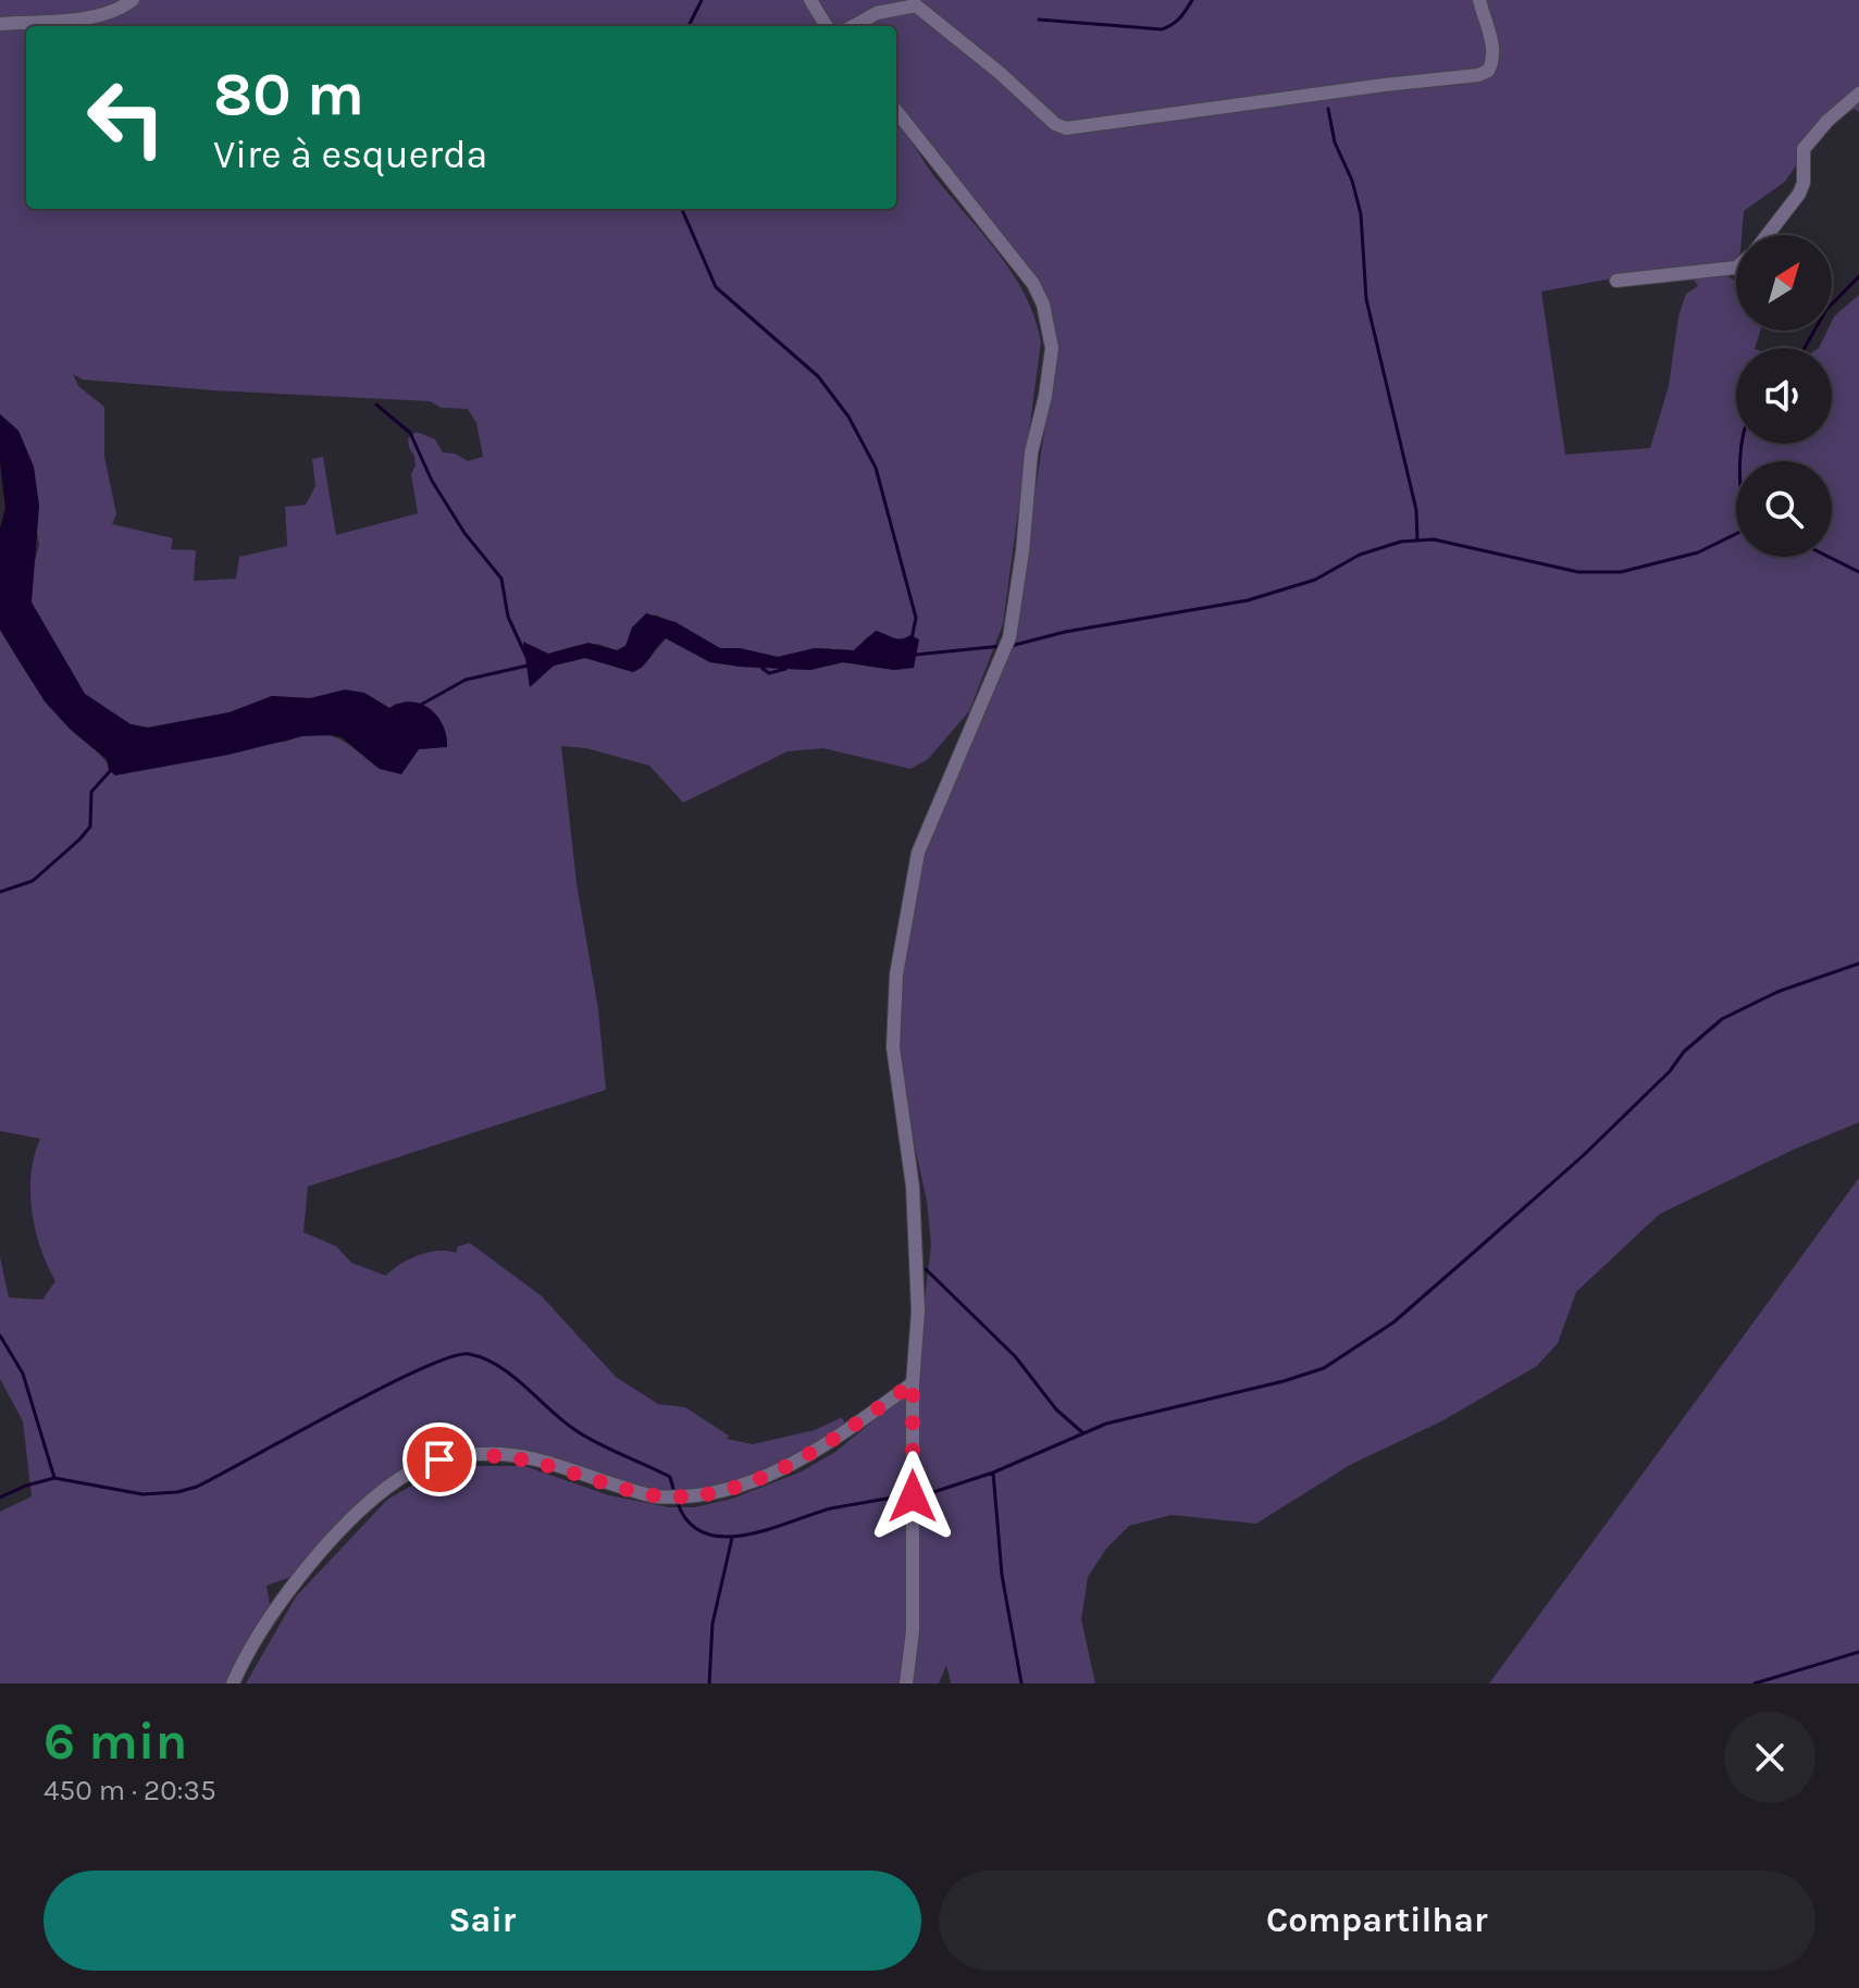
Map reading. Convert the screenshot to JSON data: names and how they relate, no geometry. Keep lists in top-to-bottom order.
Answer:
{
  "north": "top right",
  "page": {
    "turn": ["80 m", "Vire à esquerda"],
    "heading": ["6 min", "450 m · 20:35"],
    "buttons": ["Sair", "Compartilhar"]
  }
}
